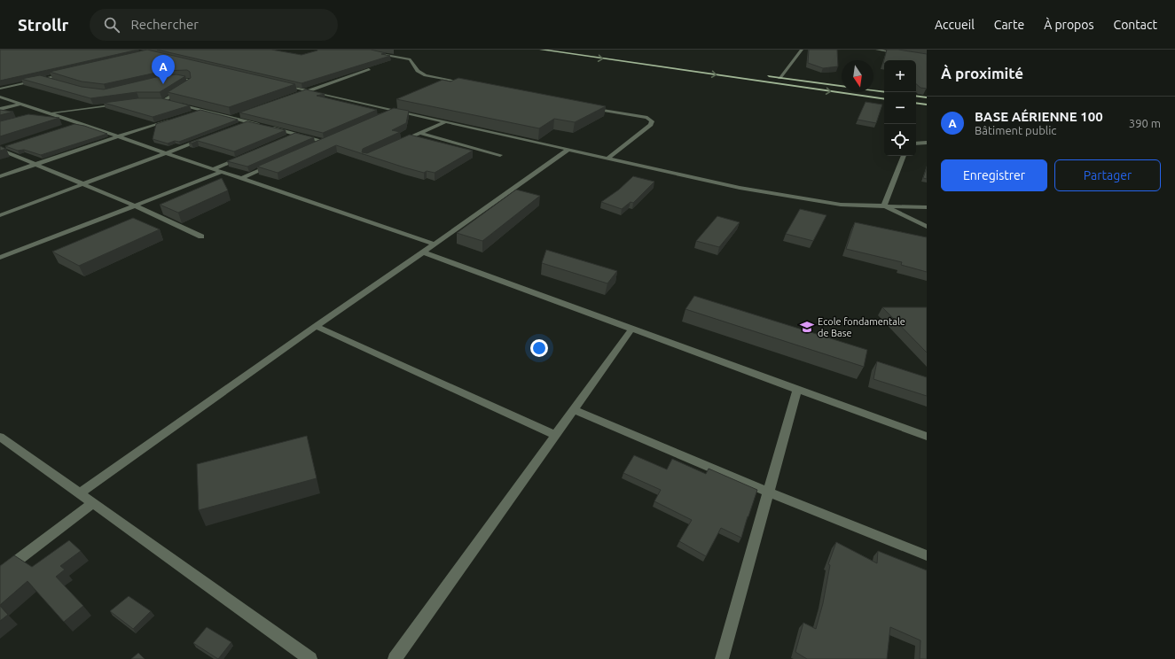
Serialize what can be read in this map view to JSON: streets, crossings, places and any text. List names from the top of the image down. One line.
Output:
{"places":{"school or university":["Ecole fondamentale de Base"]},"north":"bottom","page":{"header":"Strollr","search":"Rechercher","nav":["Accueil","Carte","À propos","Contact"],"heading":"À proximité","pins":"A","map_buttons":["+","−"],"list":[{"mark":"A","name":"BASE AÉRIENNE 100","note":"Bâtiment public","value":"390 m"}],"buttons":["Enregistrer","Partager"]}}
